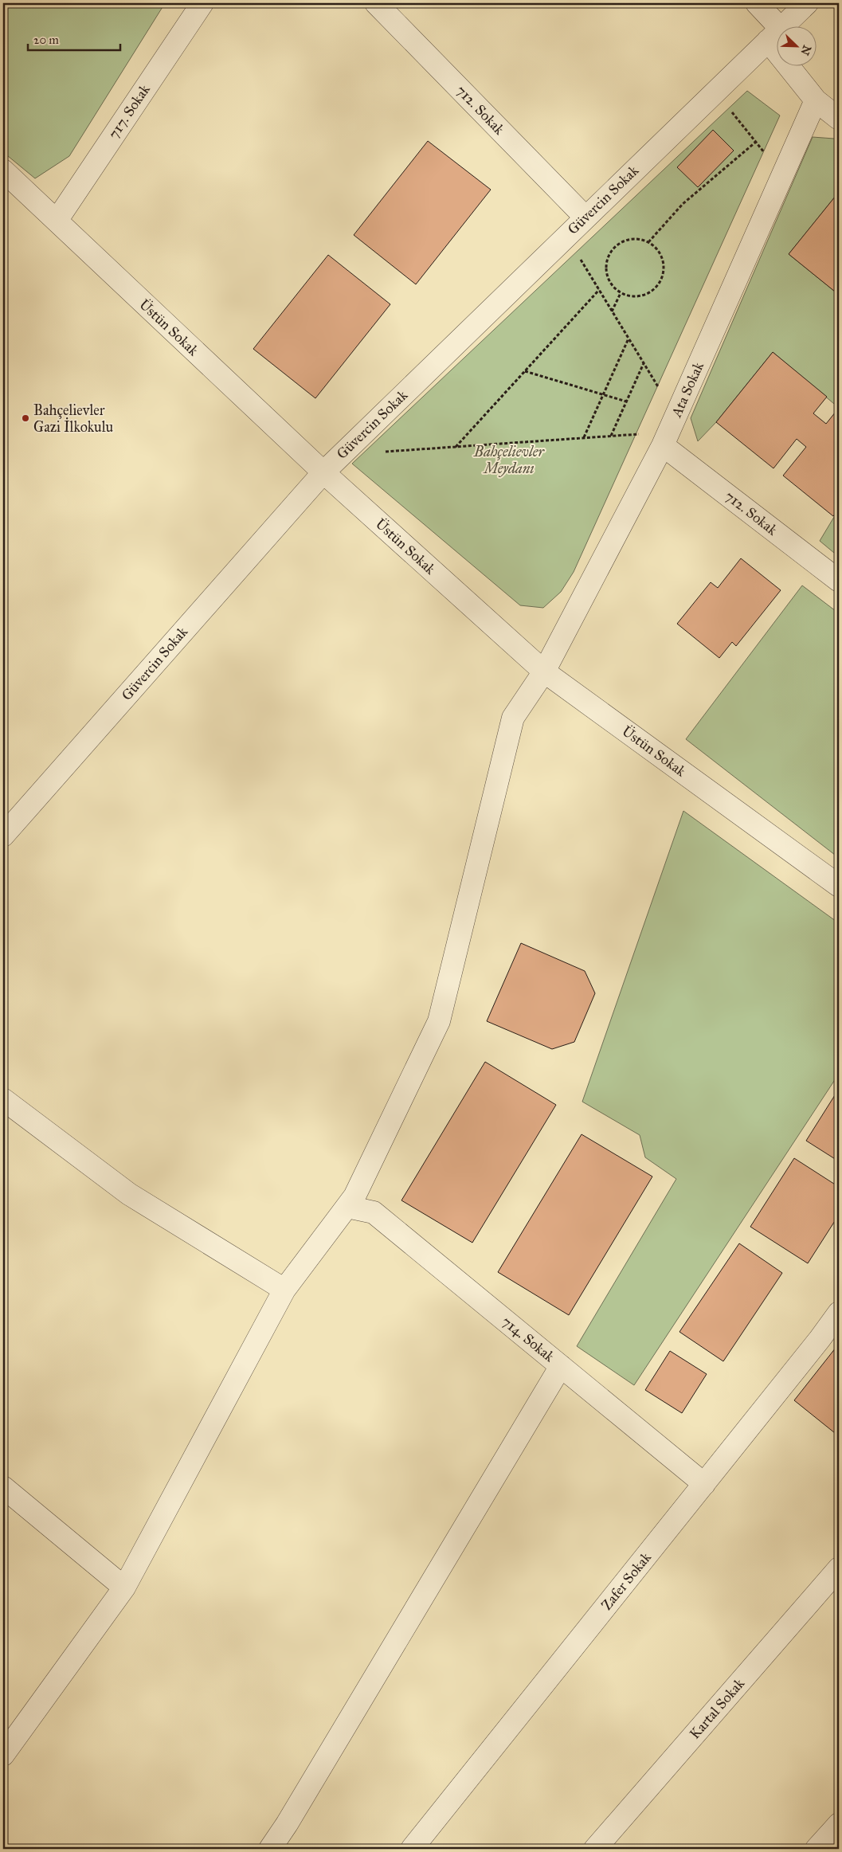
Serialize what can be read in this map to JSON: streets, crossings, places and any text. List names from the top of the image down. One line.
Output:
{"streets":{"street":["712. Sokak","717. Sokak","Güvercin Sokak","Üstün Sokak","Ata Sokak","714. Sokak","Zafer Sokak","Kartal Sokak"]},"crossings":[["712. Sokak","Güvercin Sokak"],["712. Sokak","Ata Sokak"],["717. Sokak","Üstün Sokak"],["Güvercin Sokak","Üstün Sokak"],["Üstün Sokak","Ata Sokak"],["Ata Sokak","714. Sokak"],["714. Sokak","Zafer Sokak"]],"parks":["Bahçelievler Meydanı"],"places":["Bahçelievler Gazi İlkokulu"],"scale_bar":"20 m","north":"bottom right"}
